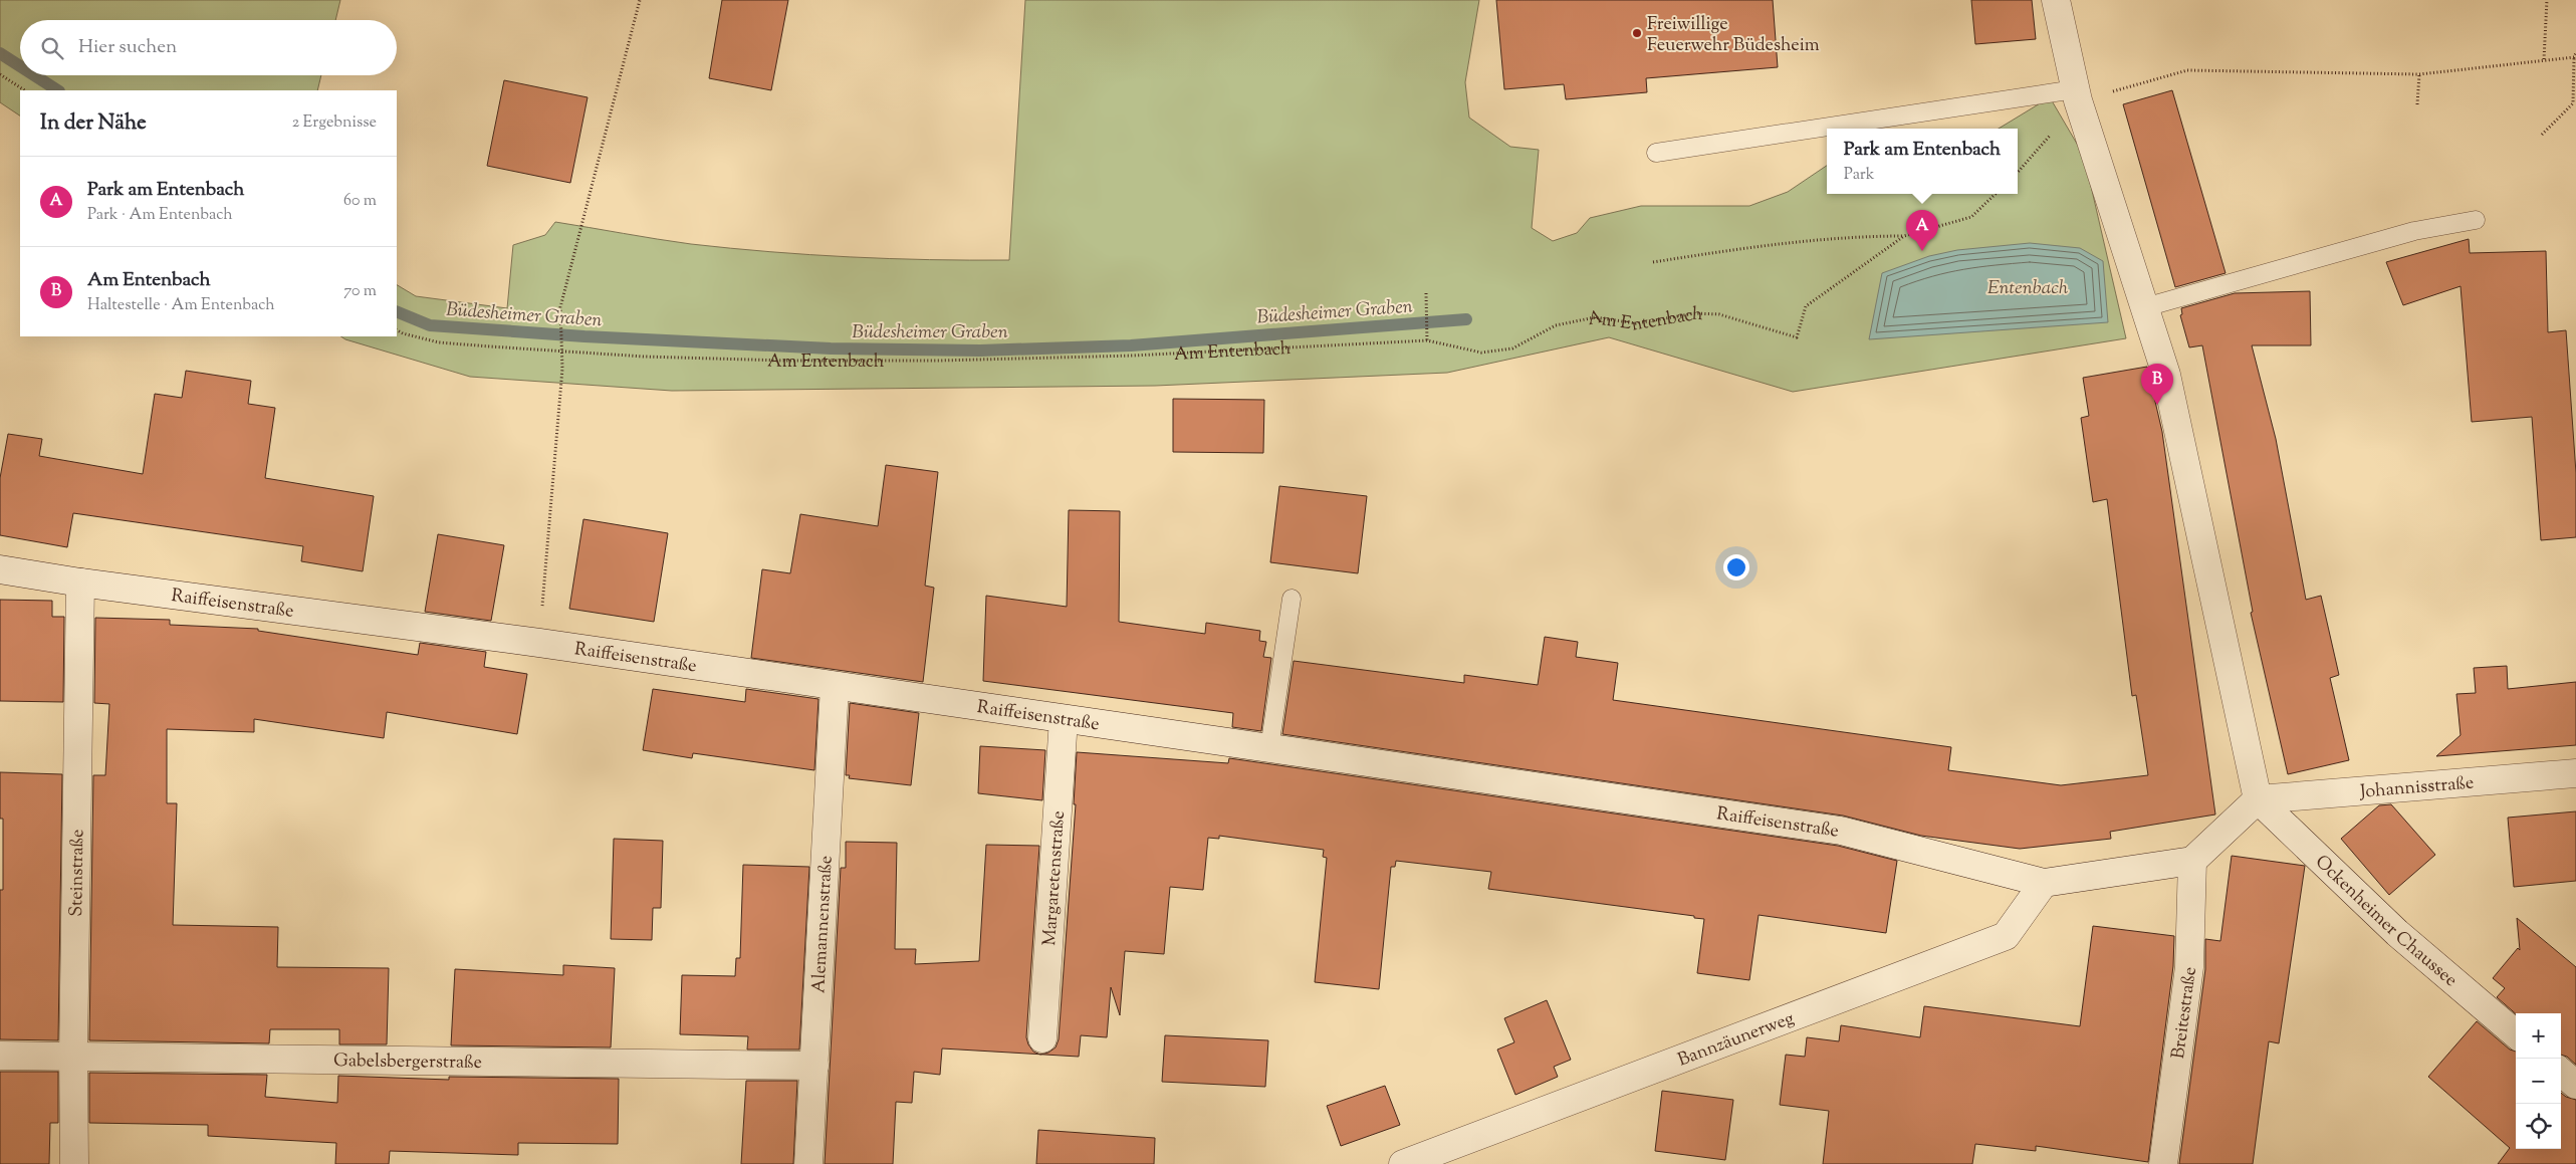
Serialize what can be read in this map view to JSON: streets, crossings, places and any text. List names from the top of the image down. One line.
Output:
{"streets":{"street":["Raiffeisenstraße","Johannisstraße","Steinstraße","Margaretenstraße","Ockenheimer Chaussee","Alemannenstraße","Breitestraße","Bannzäunerweg","Gabelsbergerstraße"],"path":["Am Entenbach"]},"crossings":[["Raiffeisenstraße","Steinstraße"],["Raiffeisenstraße","Margaretenstraße"],["Raiffeisenstraße","Alemannenstraße"],["Raiffeisenstraße","Breitestraße"],["Raiffeisenstraße","Bannzäunerweg"],["Johannisstraße","Ockenheimer Chaussee"],["Steinstraße","Gabelsbergerstraße"],["Alemannenstraße","Gabelsbergerstraße"]],"water":["Entenbach","Büdesheimer Graben"],"places":["Freiwillige Feuerwehr Büdesheim"],"page":{"search":"Hier suchen","heading":["In der Nähe","2 Ergebnisse"],"popup":["Park am Entenbach","Park"],"list":[{"mark":"A","name":"Park am Entenbach","note":"Park · Am Entenbach","value":"60 m"},{"mark":"B","name":"Am Entenbach","note":"Haltestelle · Am Entenbach","value":"70 m"}],"pins":["A","B"],"map_buttons":["+","−"]}}
